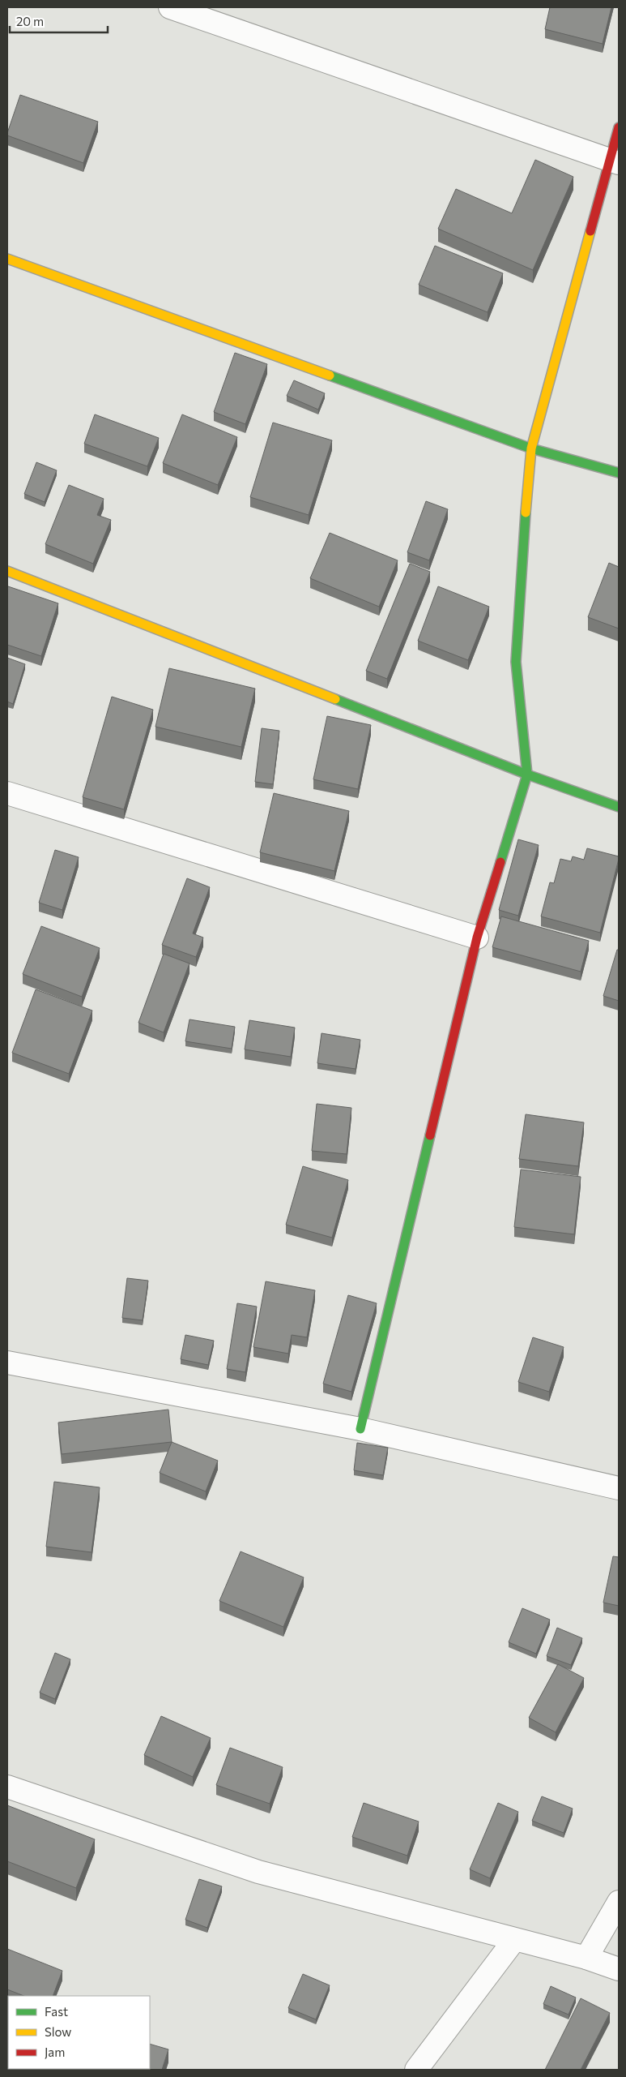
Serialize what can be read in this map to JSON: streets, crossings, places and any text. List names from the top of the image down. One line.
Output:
{"legend":["Fast","Slow","Jam"],"scale_bar":"20 m"}
